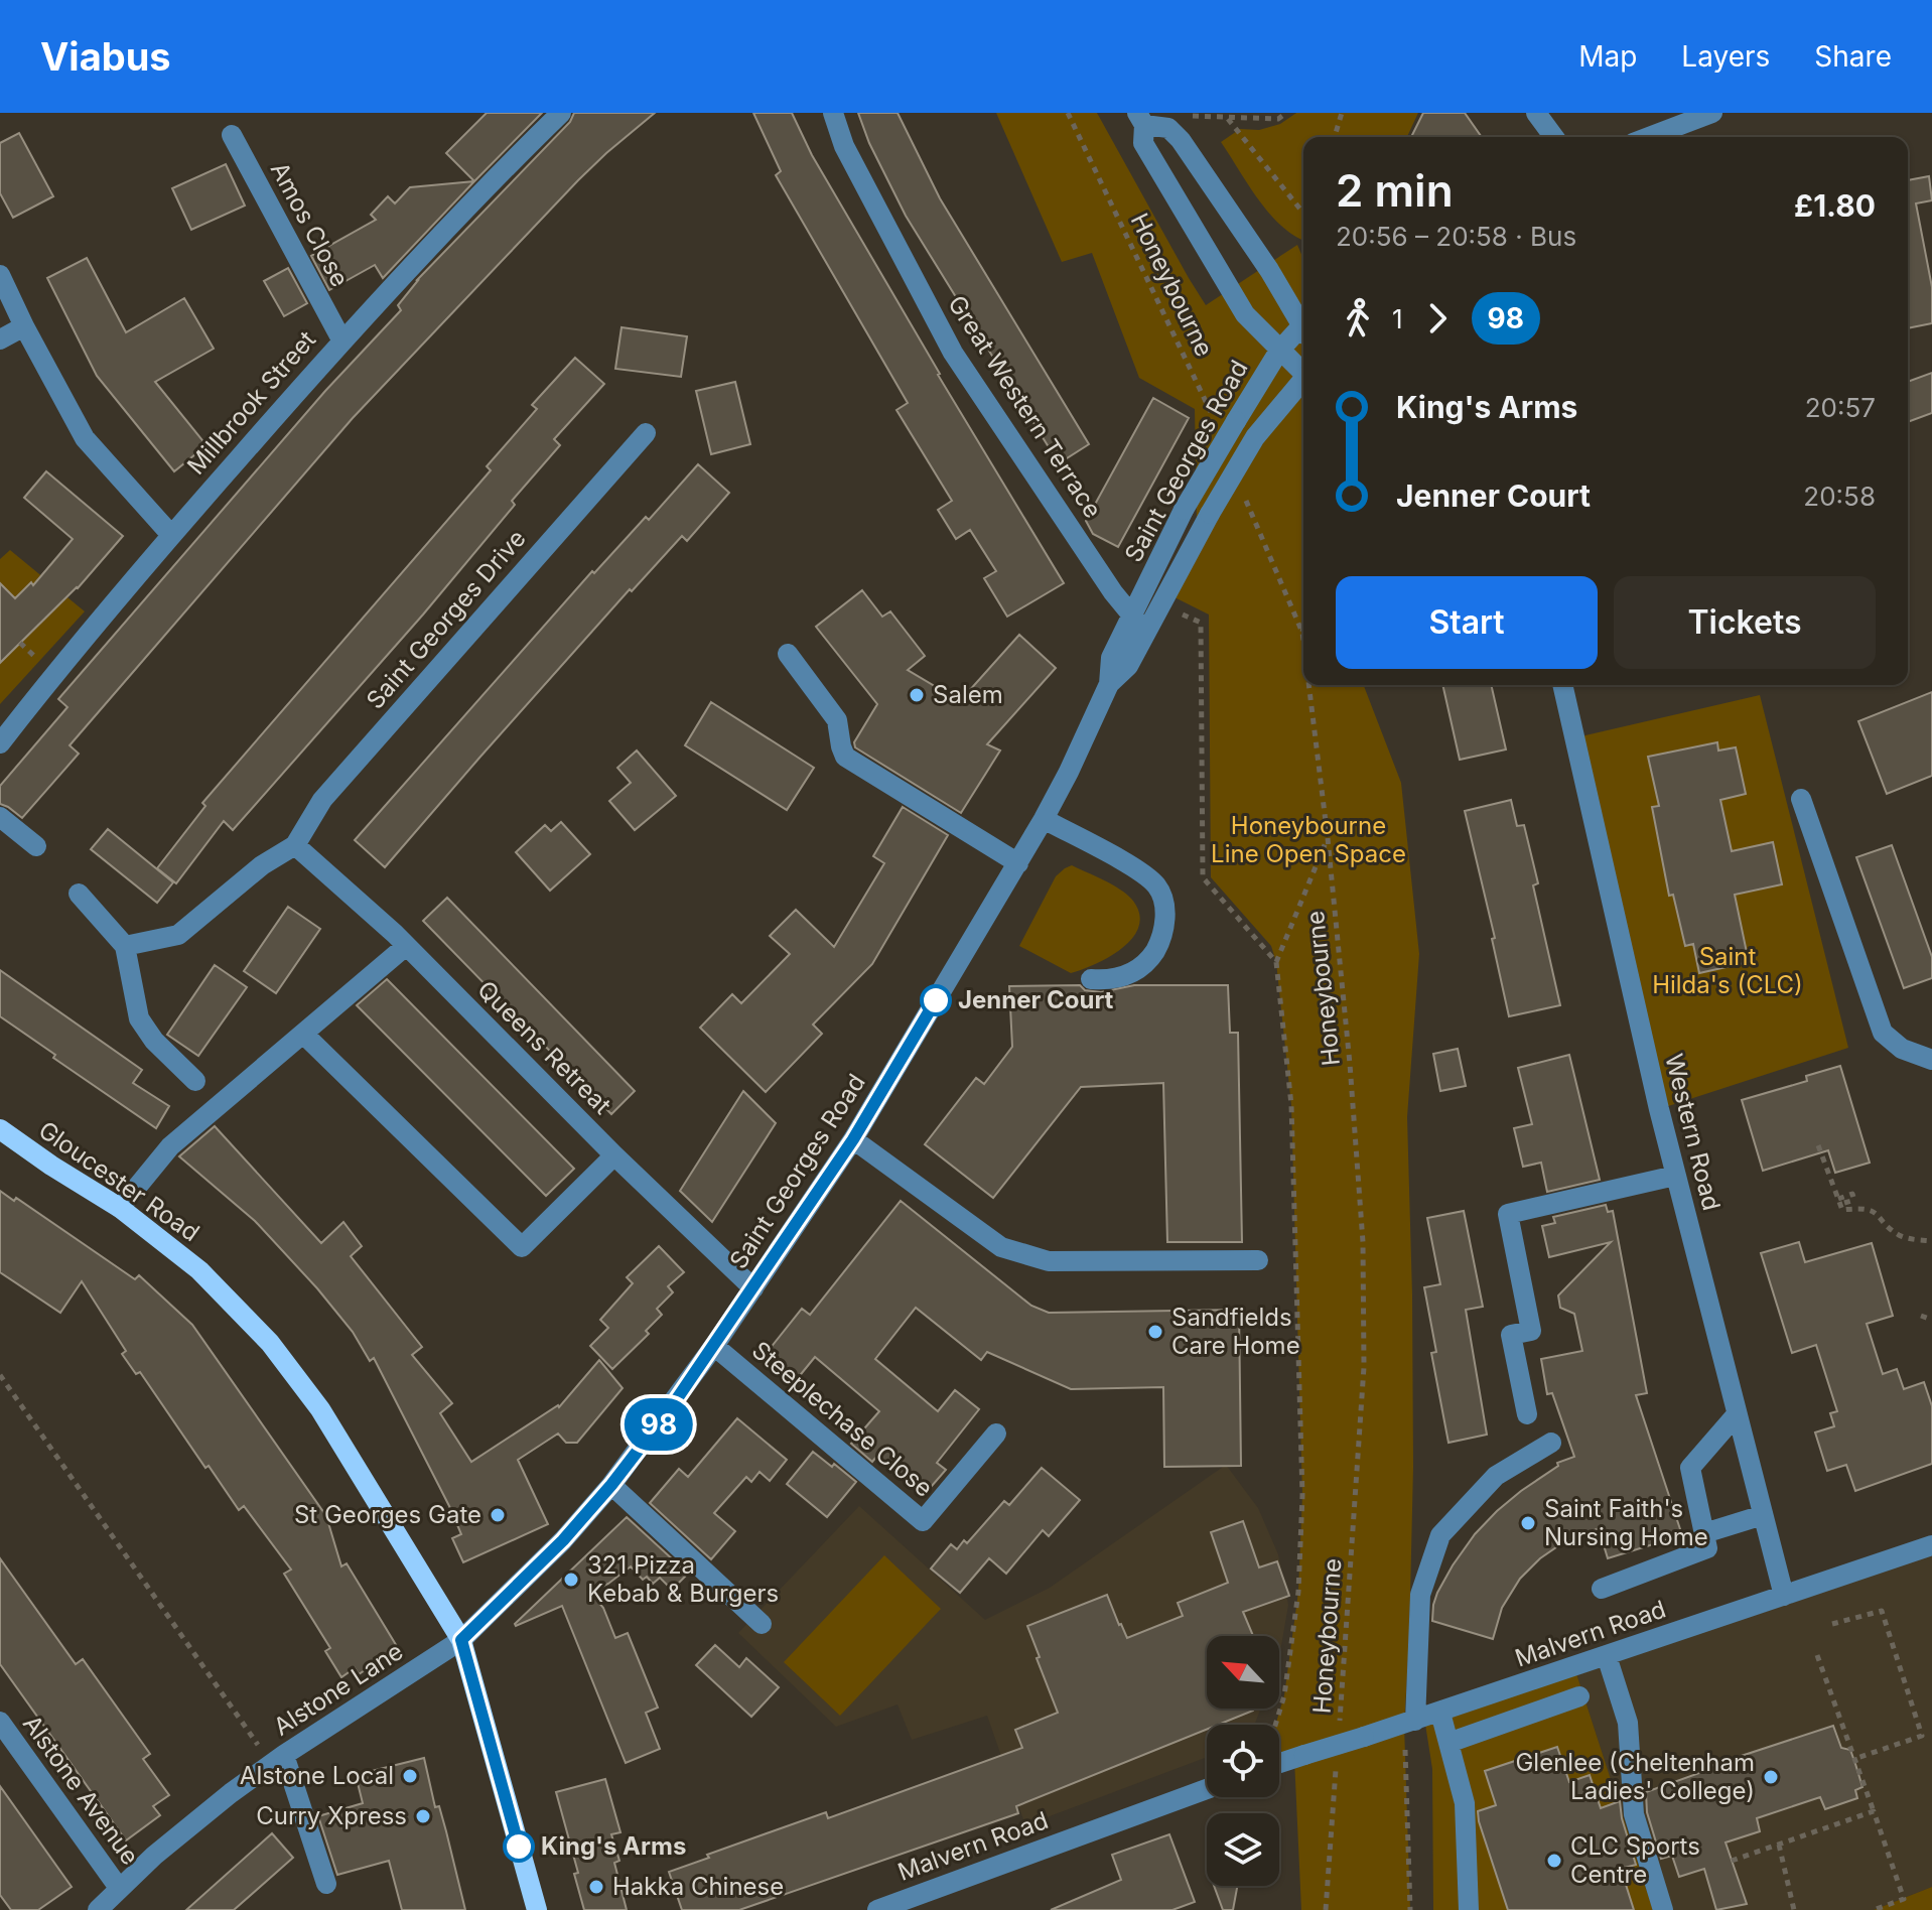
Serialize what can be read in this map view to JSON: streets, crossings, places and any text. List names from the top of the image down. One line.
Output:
{"streets":{"main road":["Gloucester Road"],"street":["Amos Close","Millbrook Street","Great Western Terrace","Saint Georges Road","Saint Georges Drive","Queens Retreat","Western Road","Steeplechase Close","Malvern Road","Alstone Lane","Alstone Avenue"],"path":["Honeybourne"]},"crossings":[["Amos Close","Millbrook Street"],["Great Western Terrace","Saint Georges Road"],["Saint Georges Road","Queens Retreat"],["Saint Georges Road","Gloucester Road"],["Saint Georges Road","Steeplechase Close"],["Saint Georges Road","Alstone Lane"],["Saint Georges Drive","Queens Retreat"],["Western Road","Malvern Road"],["Gloucester Road","Alstone Lane"],["Alstone Lane","Alstone Avenue"]],"parks":["Honeybourne Line Open Space","Saint Hilda's (CLC)"],"places":["Salem","Jenner Court","Sandfields Care Home","St Georges Gate","Saint Faith's Nursing Home","321 Pizza Kebab & Burgers","Alstone Local","Glenlee (Cheltenham Ladies' College)","Curry Xpress","King's Arms","CLC Sports Centre","Hakka Chinese"],"lines":["bus line 98"],"north":"top left","page":{"header":"Viabus","nav":["Map","Layers","Share"],"on_map":"98","heading":["2 min","20:56 – 20:58 · Bus","£1.80"],"legs":["1","98"],"list":[{"name":"King's Arms","value":"20:57"},{"name":"Jenner Court","value":"20:58"}],"buttons":["Start","Tickets"]}}
